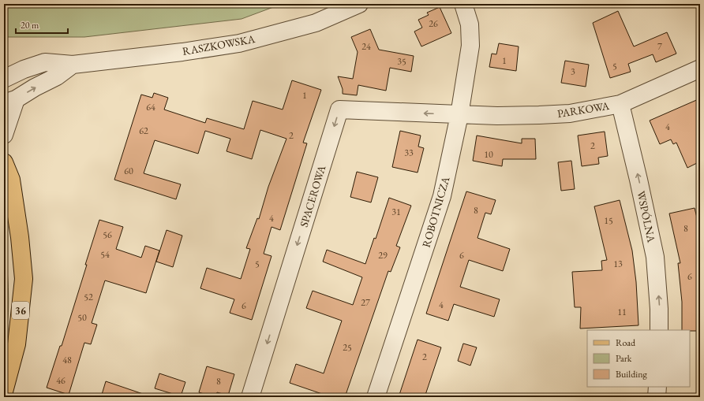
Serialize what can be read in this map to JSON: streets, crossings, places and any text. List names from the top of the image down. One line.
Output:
{"streets":{"main road":["36"],"street":["RASZKOWSKA","PARKOWA","SPACEROWA","ROBOTNICZA","WSPÓLNA"]},"crossings":[["PARKOWA","SPACEROWA"],["PARKOWA","ROBOTNICZA"],["PARKOWA","WSPÓLNA"],["SPACEROWA","ROBOTNICZA"]],"one_way":["SPACEROWA","WSPÓLNA"],"house_numbers":["26","24","7","1","35","5","3","1","64","4","62","2","2","33","10","60","8","31","4","15","8","56","54","29","6","5","13","6","52","27","4","6","11","50","25","2","48","46","8"],"legend":["Road","Park","Building"],"scale_bar":"20 m"}
